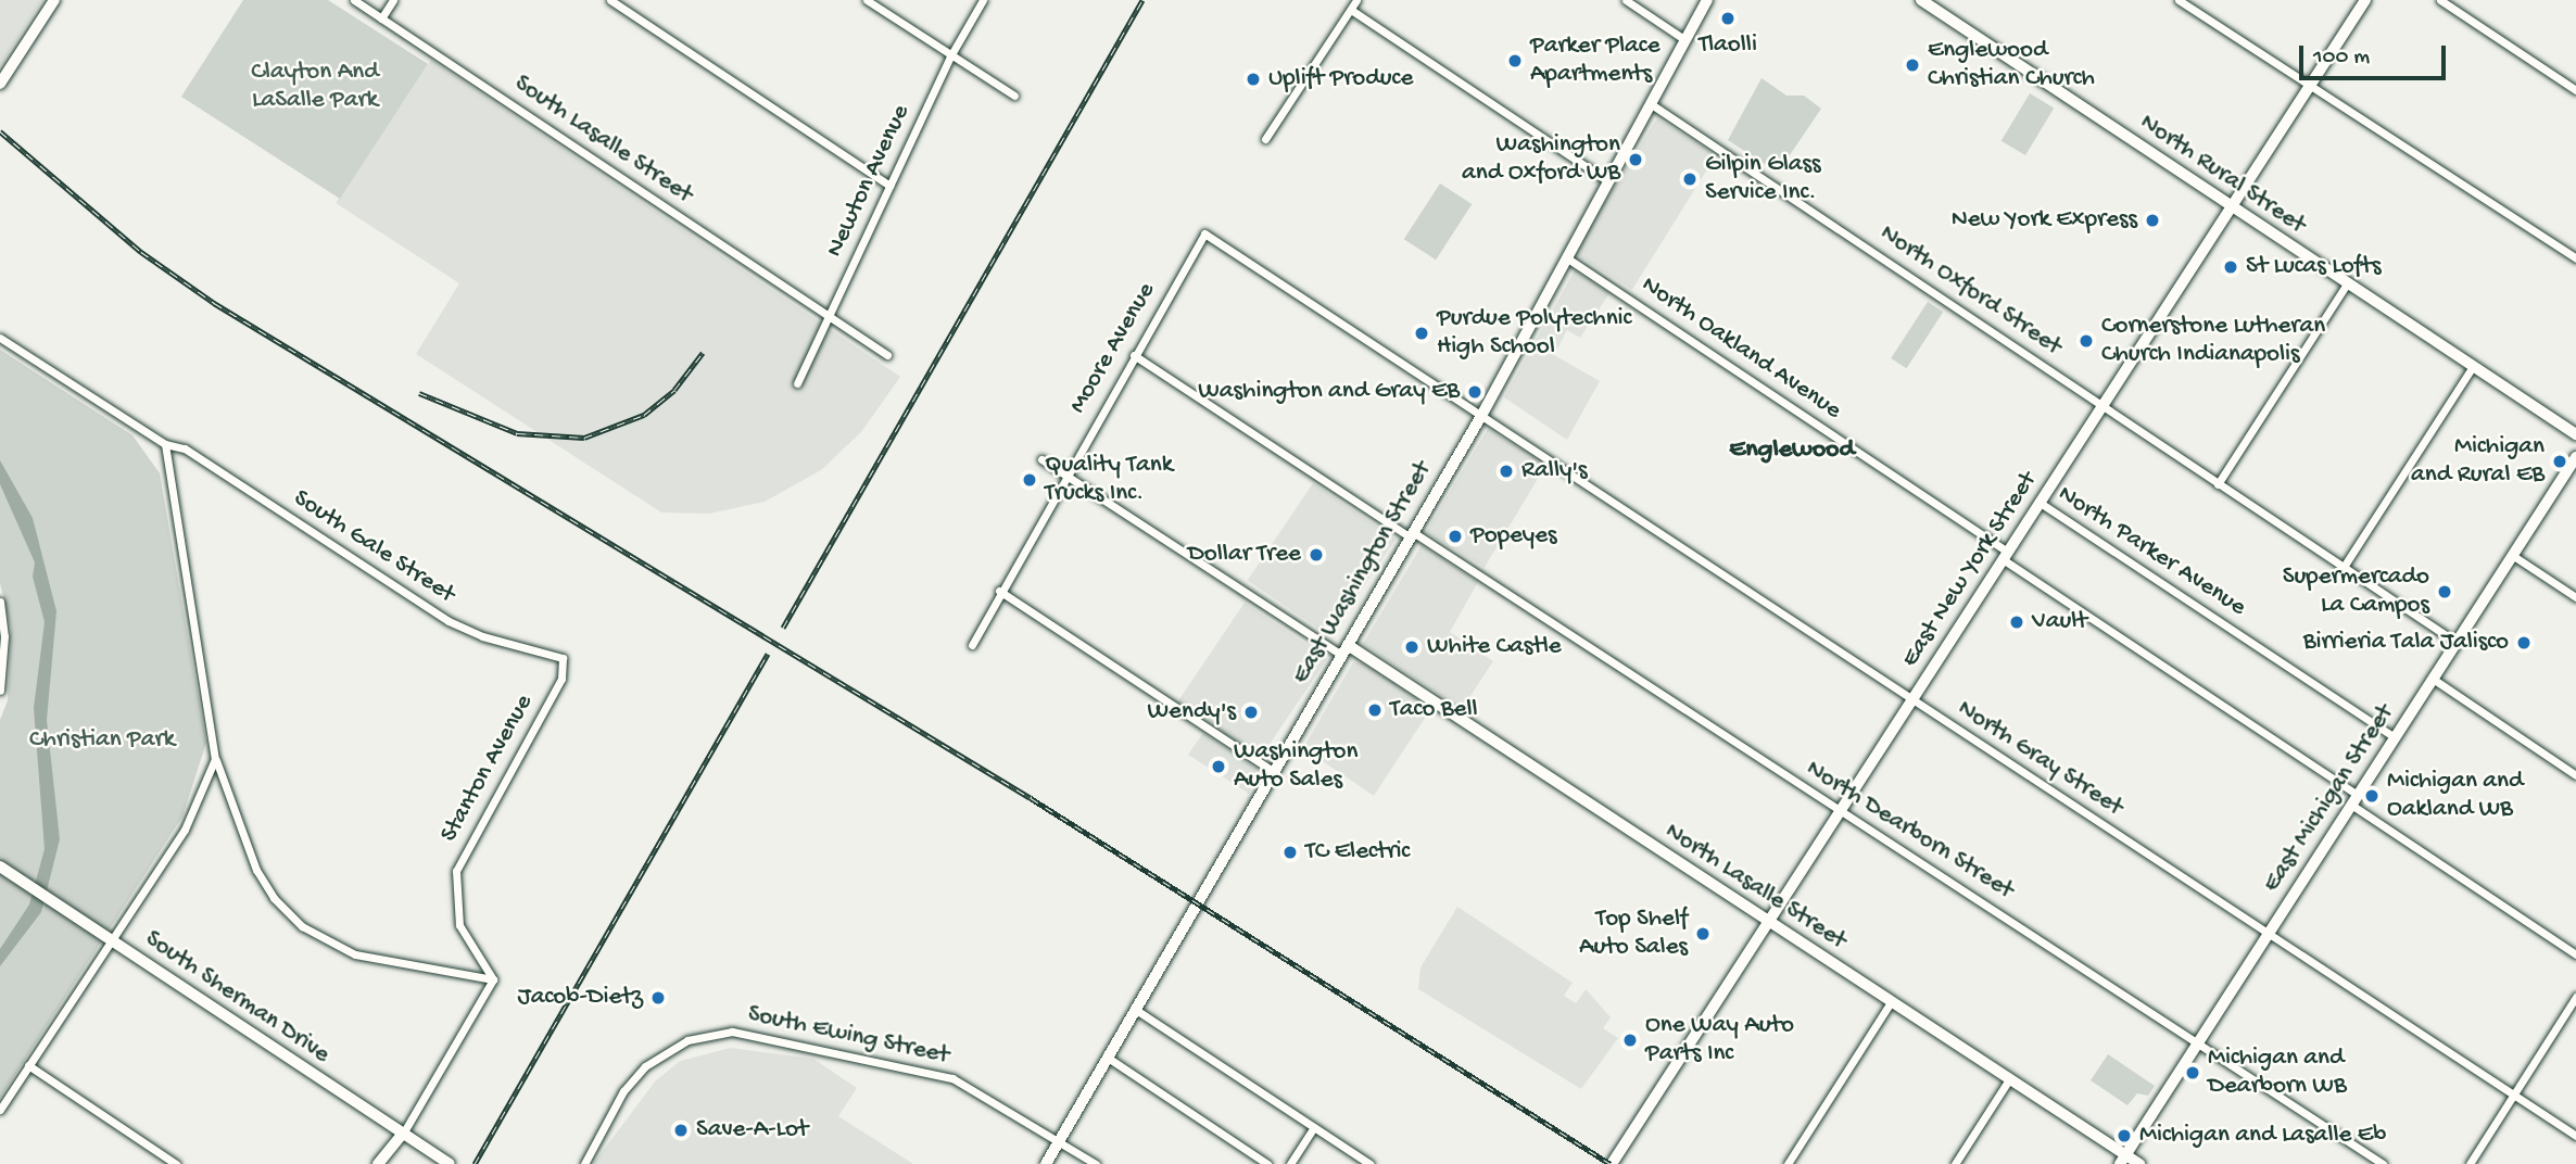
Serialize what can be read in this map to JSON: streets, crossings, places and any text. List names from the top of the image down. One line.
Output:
{"streets":{"main road":["North Rural Street","East New York Street","East Washington Street","East Michigan Street","North Lasalle Street","South Sherman Drive"],"street":["South Lasalle Street","Newton Avenue","North Oxford Street","Moore Avenue","North Oakland Avenue","South Gale Street","North Parker Avenue","North Gray Street","Stanton Avenue","North Dearborn Street","South Ewing Street"]},"crossings":[["South Lasalle Street","Newton Avenue"],["North Rural Street","East New York Street"],["North Oxford Street","East New York Street"],["North Oxford Street","East Washington Street"],["North Oxford Street","East Michigan Street"],["Moore Avenue","North Gray Street"],["Moore Avenue","North Dearborn Street"],["North Oakland Avenue","East New York Street"],["North Oakland Avenue","East Washington Street"],["North Oakland Avenue","East Michigan Street"],["South Gale Street","Stanton Avenue"],["North Parker Avenue","East New York Street"],["North Parker Avenue","East Michigan Street"],["East New York Street","North Gray Street"],["East New York Street","North Dearborn Street"],["East New York Street","North Lasalle Street"],["East Washington Street","North Gray Street"],["East Washington Street","North Dearborn Street"],["East Washington Street","North Lasalle Street"],["East Washington Street","South Ewing Street"],["North Gray Street","East Michigan Street"],["East Michigan Street","North Dearborn Street"],["East Michigan Street","North Lasalle Street"]],"districts":["Englewood"],"parks":["Clayton And LaSalle Park","Christian Park"],"places":["Tlaolli","Parker Place Apartments","Englewood Christian Church","Uplift Produce","Washington and Oxford WB","Gilpin Glass Service Inc.","New York Express","St Lucas Lofts","Purdue Polytechnic High School","Cornerstone Lutheran Church Indianapolis","Washington and Gray EB","Michigan and Rural EB","Rally's","Quality Tank Trucks Inc.","Popeyes","Dollar Tree","Supermercado La Campos","Vault","Birrieria Tala Jalisco","White Castle","Taco Bell","Wendy's","Washington Auto Sales","Michigan and Oakland WB","TC Electric","Top Shelf Auto Sales","Jacob-Dietz","One Way Auto Parts Inc","Michigan and Dearborn WB","Save-A-Lot","Michigan and Lasalle Eb"],"scale_bar":"100 m"}
